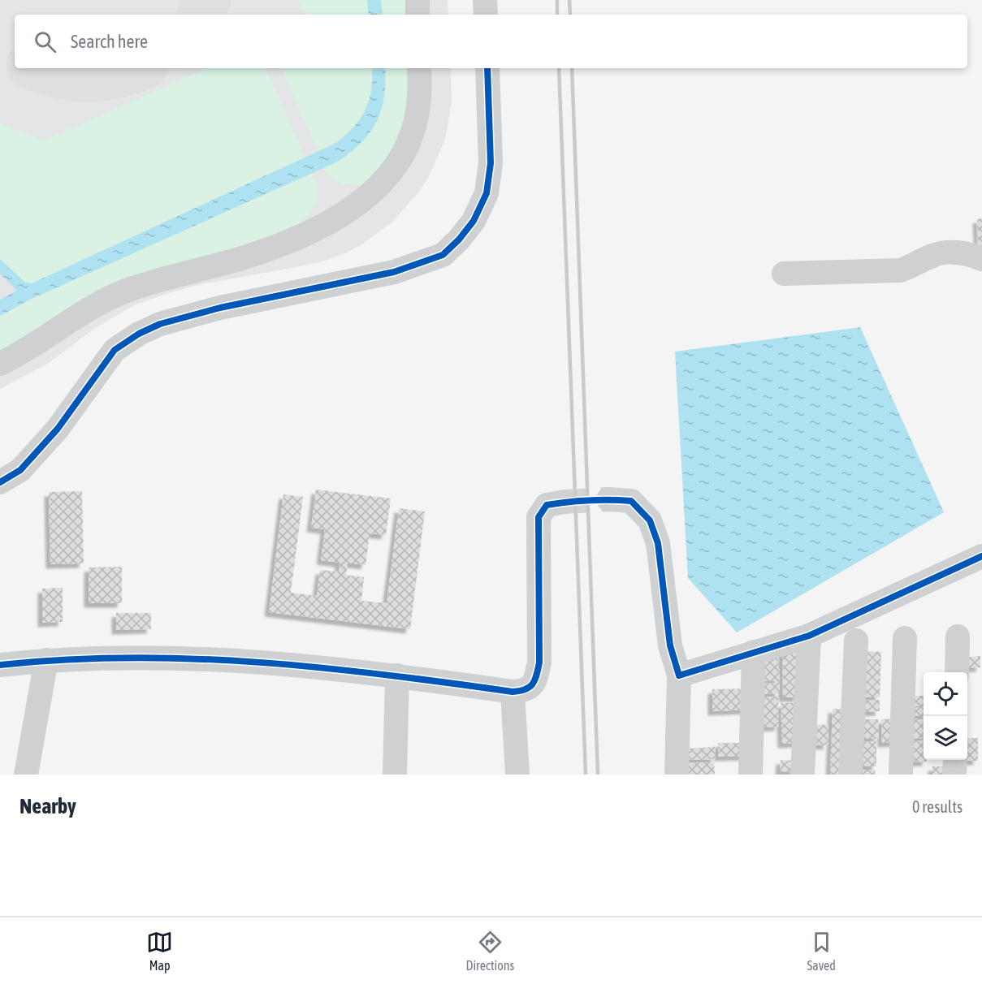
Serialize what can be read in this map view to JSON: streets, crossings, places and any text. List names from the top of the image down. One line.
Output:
{"page":{"search":"Search here","heading":["Nearby","0 results"],"nav":["Map","Directions","Saved"]}}
